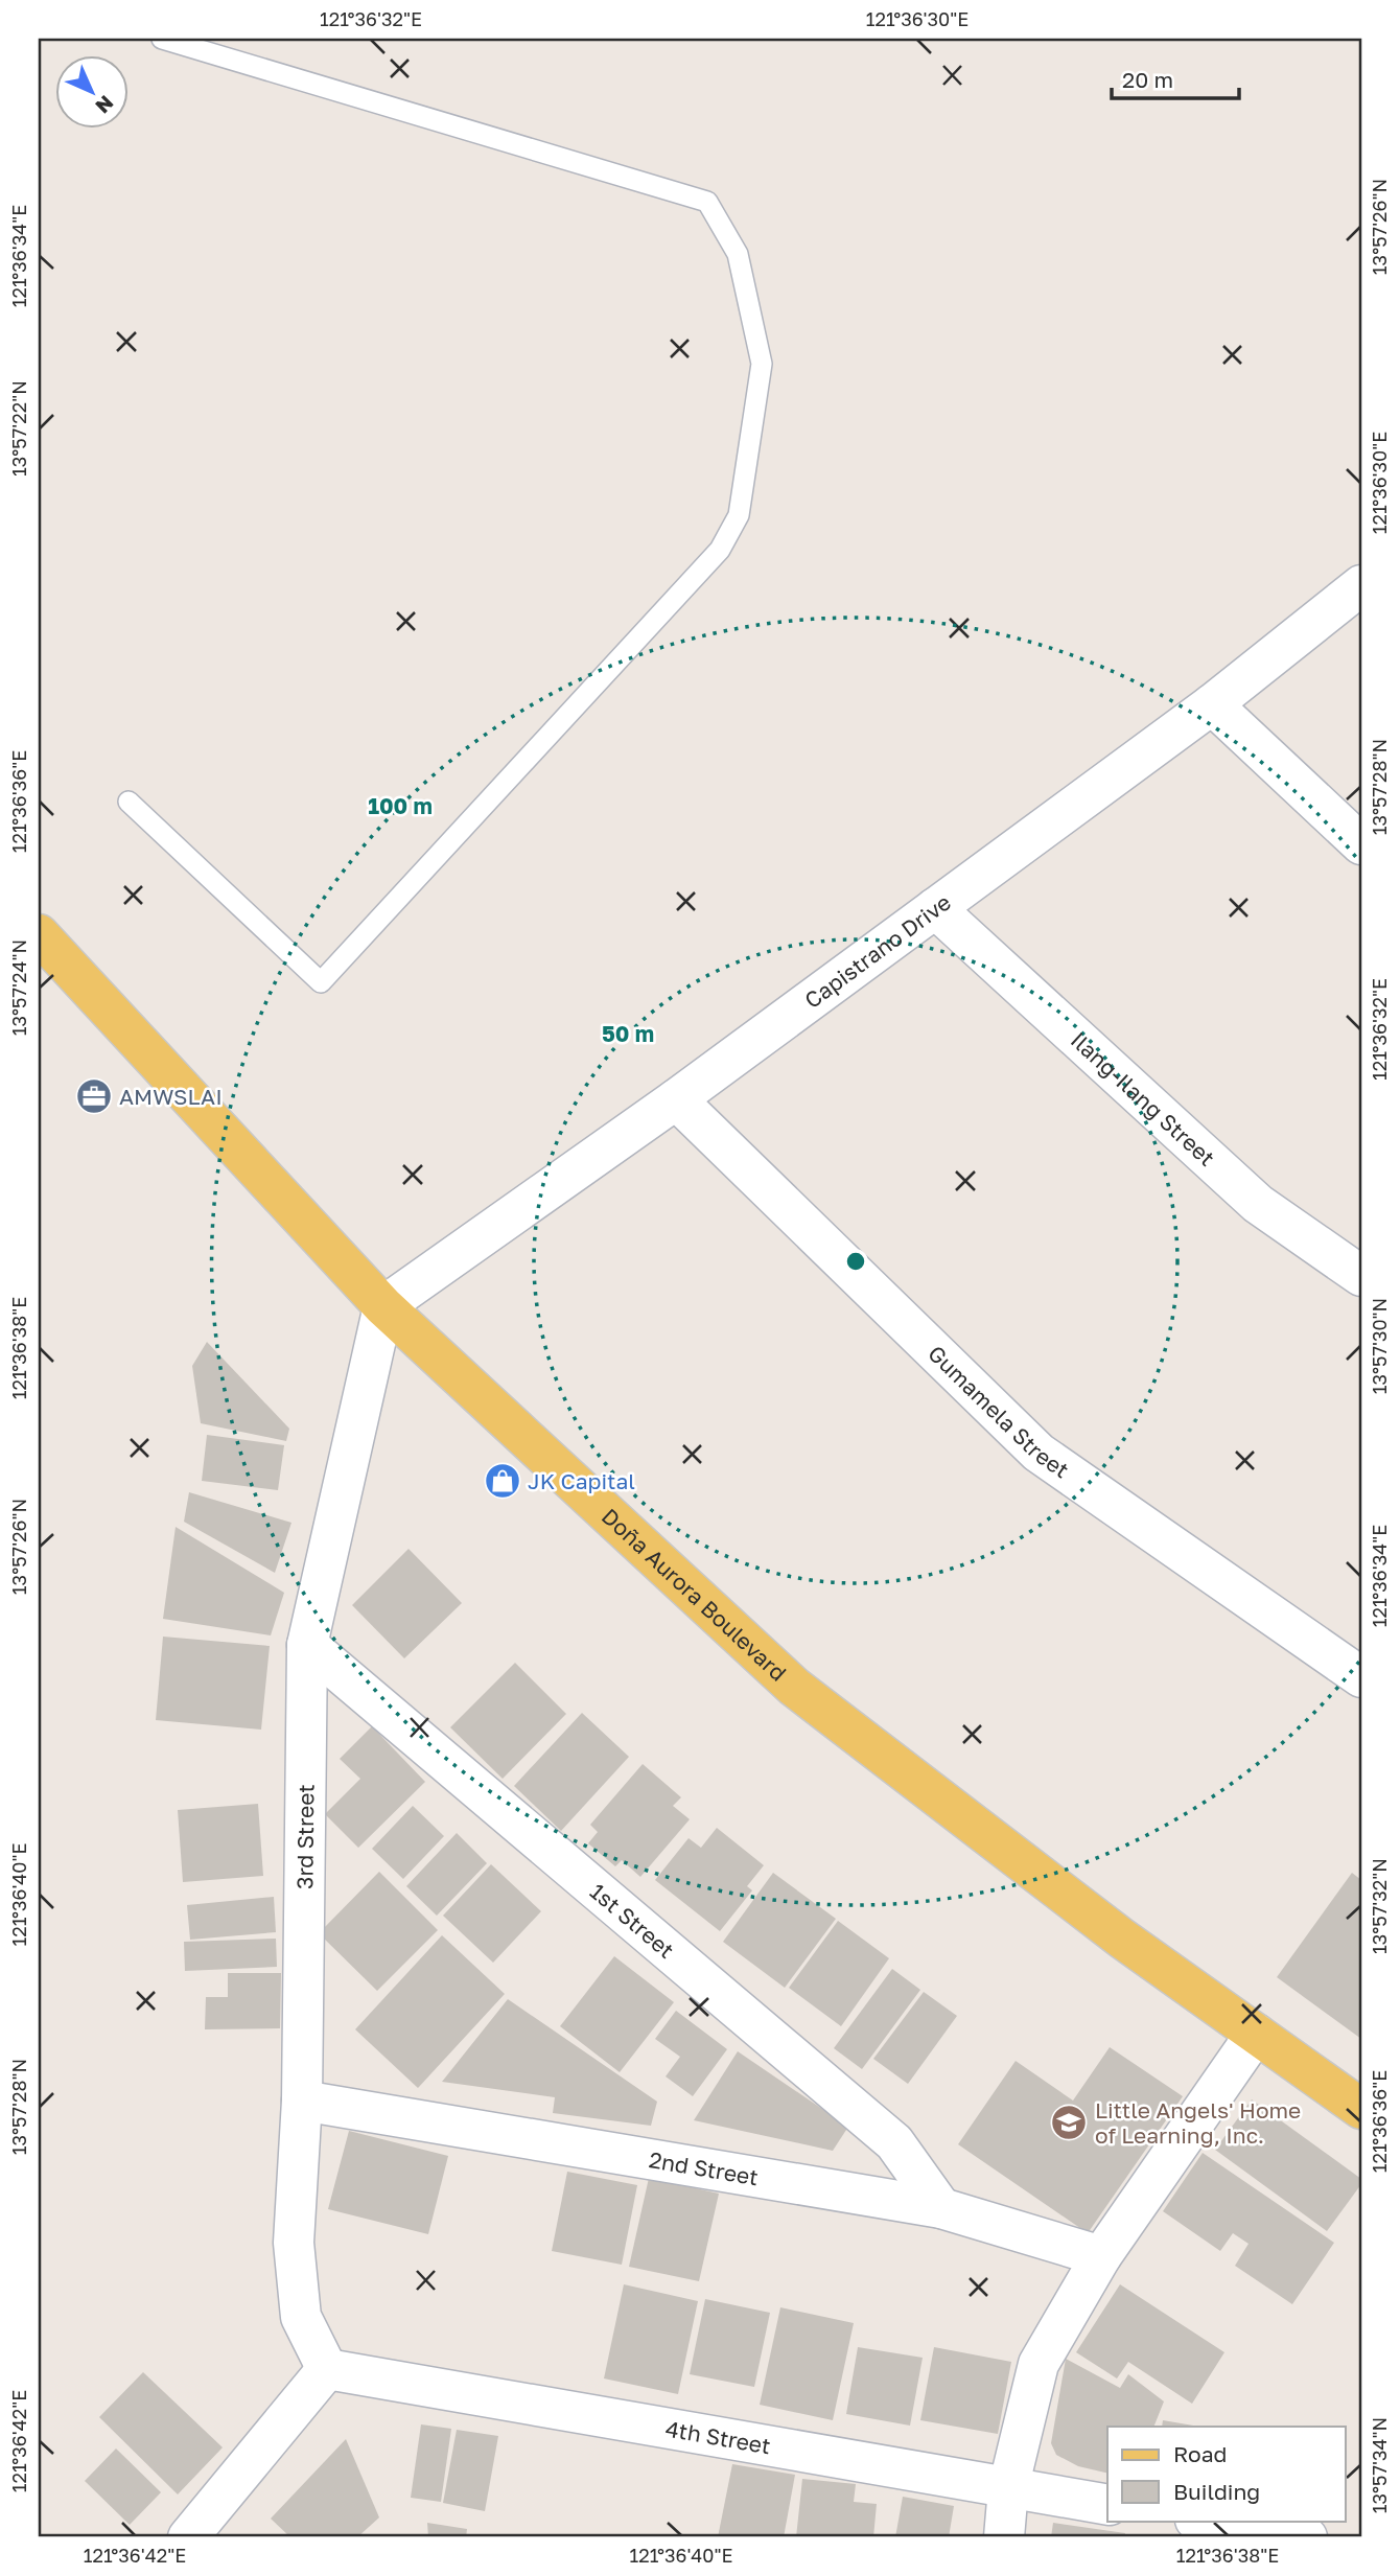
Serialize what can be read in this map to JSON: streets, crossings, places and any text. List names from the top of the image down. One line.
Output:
{"streets":{"main road":["Doña Aurora Boulevard"],"street":["Capistrano Drive","Ilang-Ilang Street","Gumamela Street","3rd Street","1st Street","2nd Street","4th Street"]},"crossings":[["Capistrano Drive","Ilang-Ilang Street"],["Capistrano Drive","Gumamela Street"],["Capistrano Drive","Doña Aurora Boulevard"],["Capistrano Drive","3rd Street"],["Doña Aurora Boulevard","3rd Street"],["3rd Street","1st Street"],["3rd Street","2nd Street"],["3rd Street","4th Street"],["1st Street","2nd Street"]],"places":{"office":["AMWSLAI"],"shop":["JK Capital"],"school or university":["Little Angels' Home of Learning, Inc."]},"legend":["Road","Building"],"scale_bar":"20 m","north":"bottom right","coordinates":["121°36'32\"E","121°36'30\"E","13°57'26\"N","121°36'34\"E","13°57'22\"N","13°57'28\"N","121°36'36\"E","13°57'24\"N","13°57'30\"N","121°36'38\"E","121°36'40\"E","13°57'32\"N","121°36'42\"E","13°57'34\"N"],"rings":["100 m","50 m"]}
